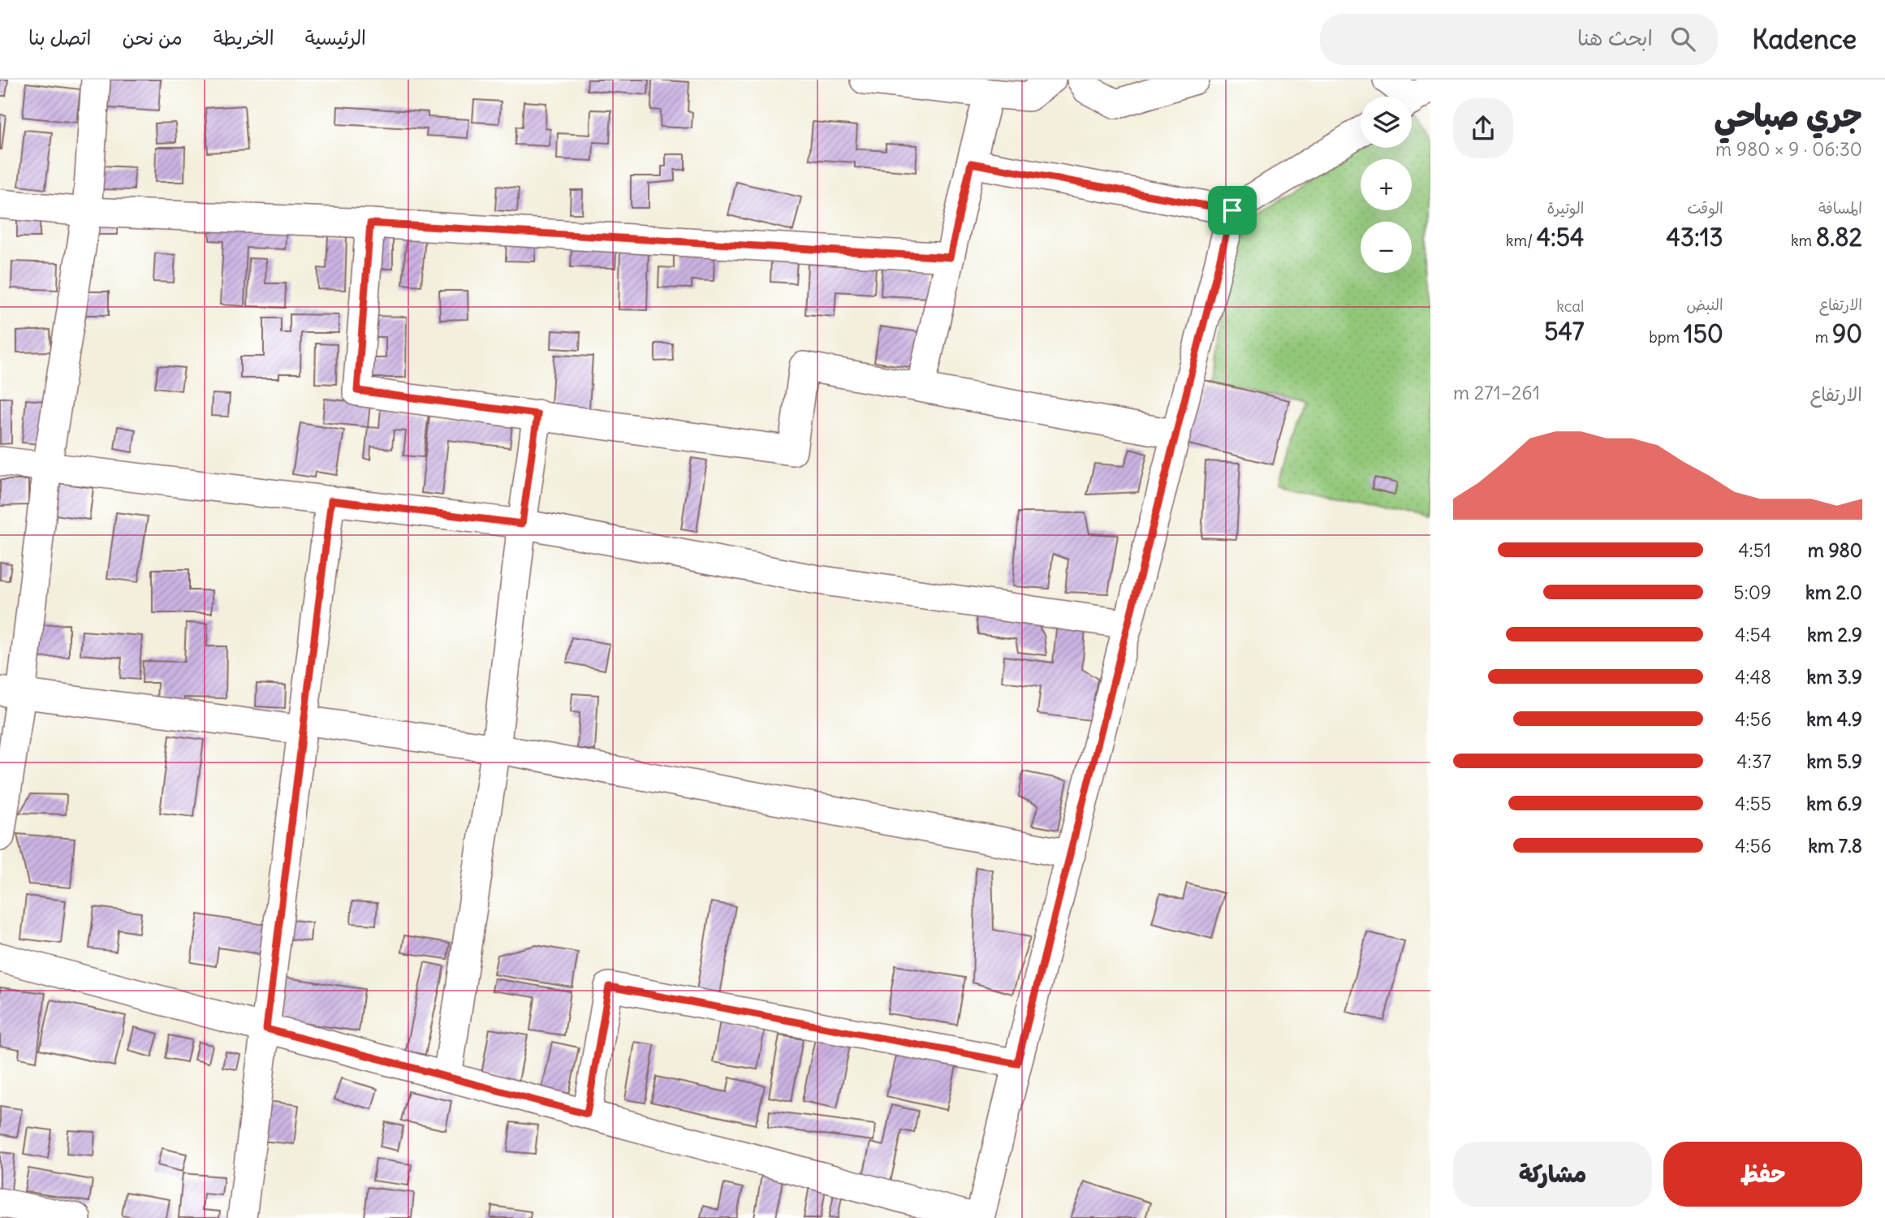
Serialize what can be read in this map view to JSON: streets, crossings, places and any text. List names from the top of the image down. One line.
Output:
{"page":{"header":"Kadence","search":"ابحث هنا","nav":["الرئيسية","الخريطة","من نحن","اتصل بنا"],"heading":["جري صباحي","06:30 · 9 × 980 m"],"map_buttons":["+","−"],"stats":[["المسافة","8.82 km"],["الوقت","43:13"],["الوتيرة","4:54 /km"],["الارتفاع","90 m"],["النبض","150 bpm"],["kcal","547"]],"chart":["الارتفاع","261–271 m"],"list":[{"name":"980 m","note":"4:51"},{"name":"2.0 km","note":"5:09"},{"name":"2.9 km","note":"4:54"},{"name":"3.9 km","note":"4:48"},{"name":"4.9 km","note":"4:56"},{"name":"5.9 km","note":"4:37"},{"name":"6.9 km","note":"4:55"},{"name":"7.8 km","note":"4:56"}],"buttons":["حفظ","مشاركة"]}}
